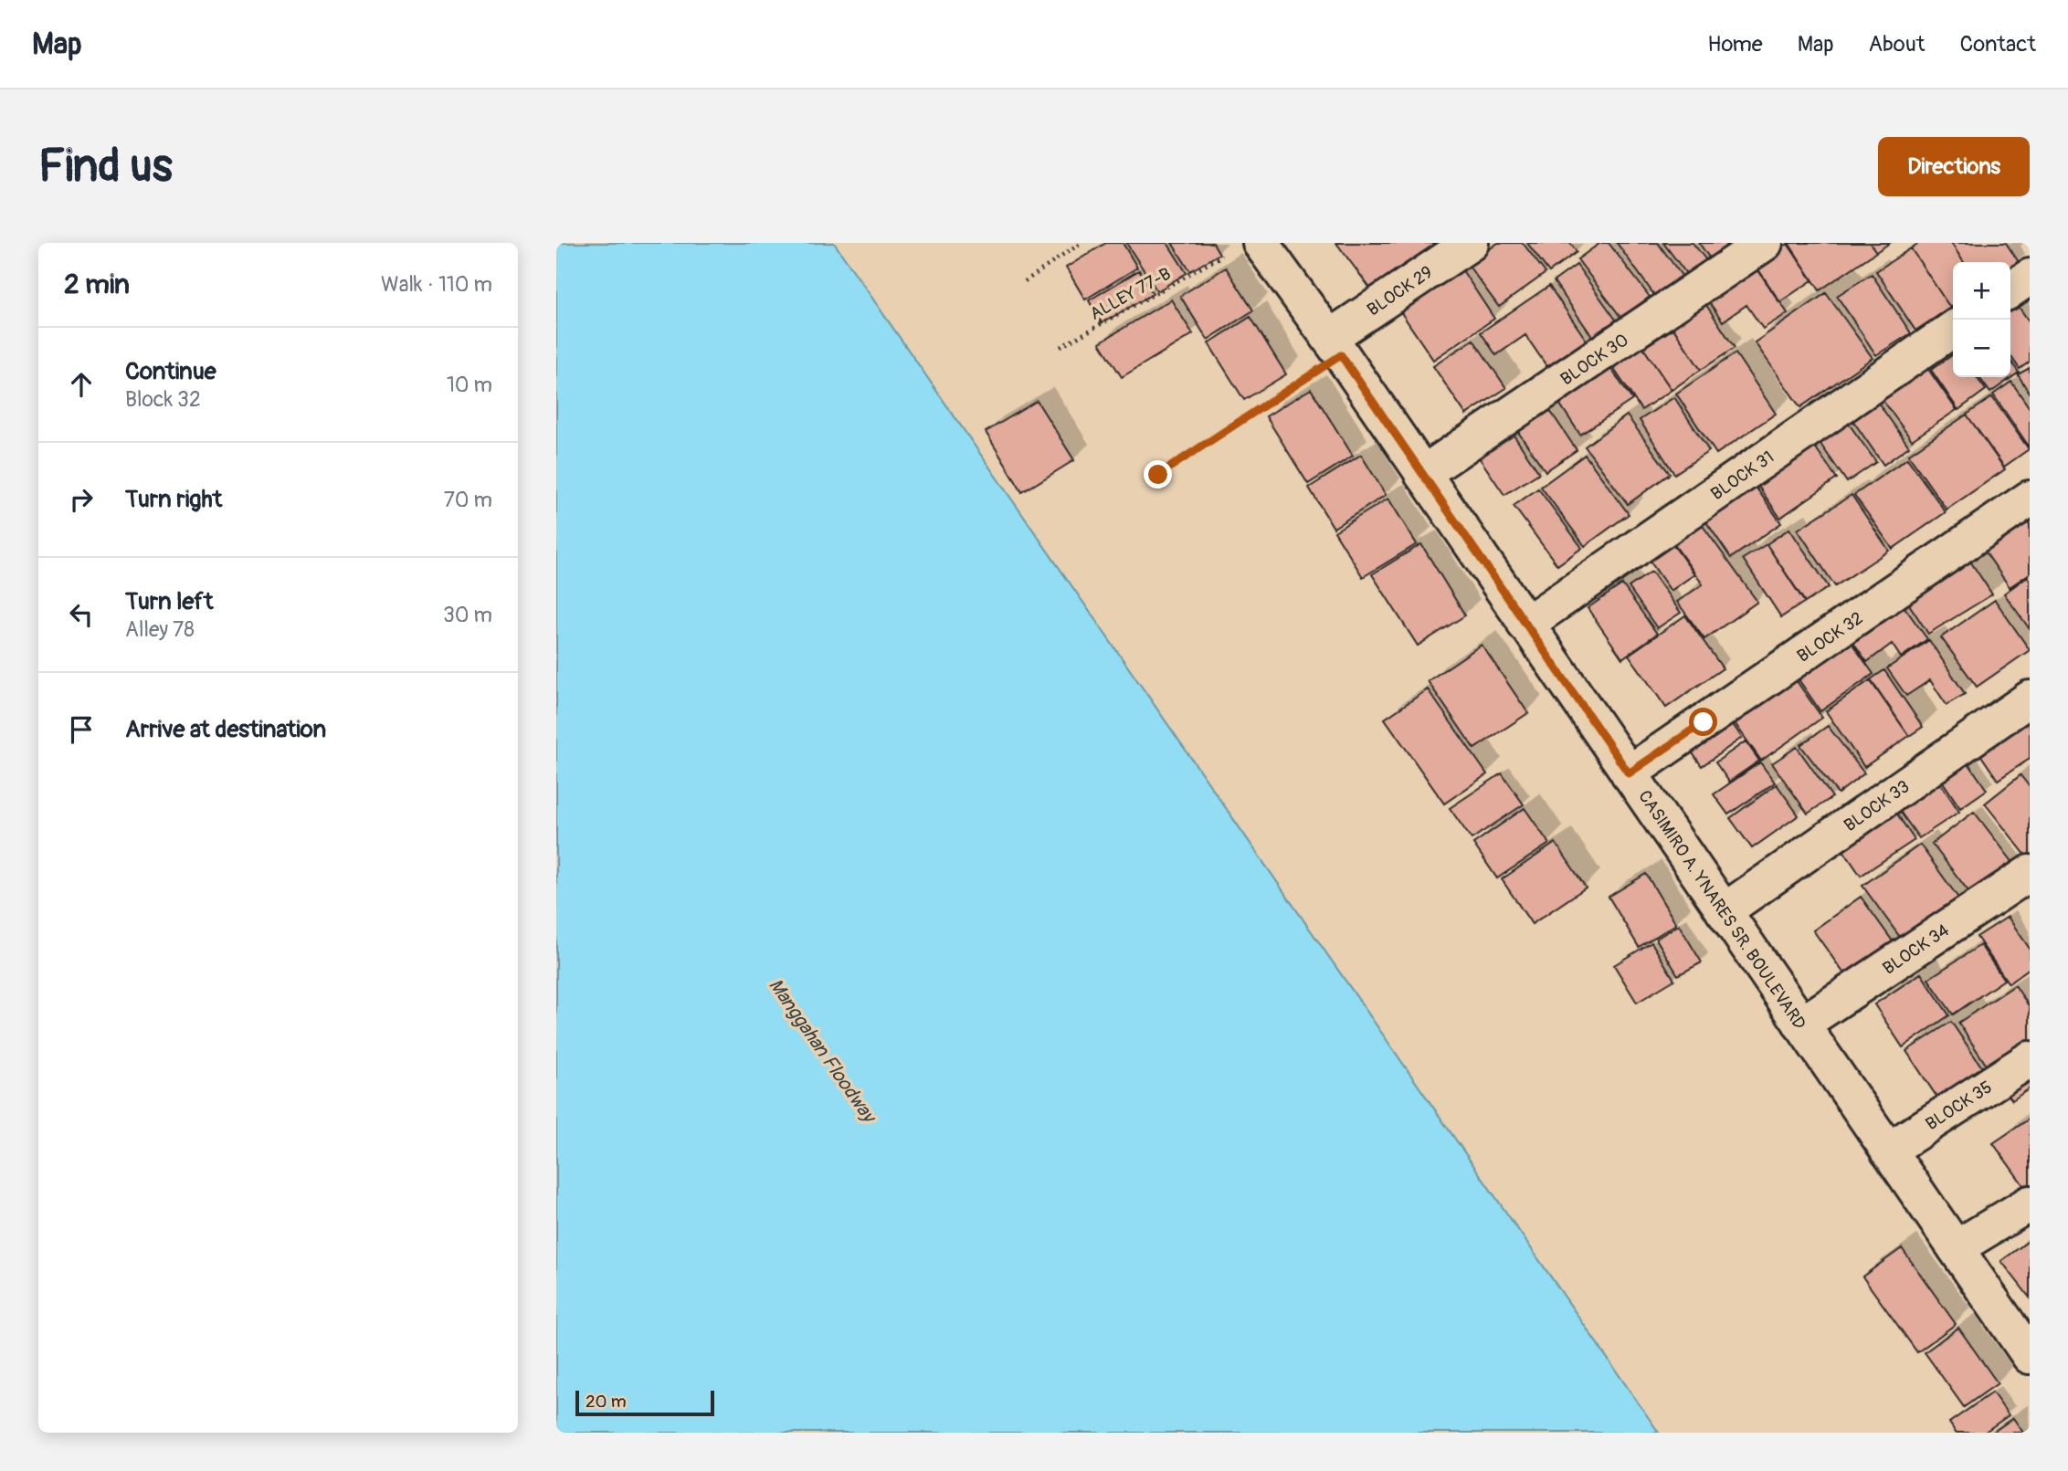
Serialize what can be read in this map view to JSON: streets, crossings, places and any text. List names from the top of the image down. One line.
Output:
{"streets":{"street":["BLOCK 29","BLOCK 30","BLOCK 31","BLOCK 32","BLOCK 33","CASIMIRO A. YNARES SR. BOULEVARD","BLOCK 34","BLOCK 35"],"path":["ALLEY 77-B"]},"crossings":[["BLOCK 29","CASIMIRO A. YNARES SR. BOULEVARD"],["BLOCK 30","CASIMIRO A. YNARES SR. BOULEVARD"],["BLOCK 31","CASIMIRO A. YNARES SR. BOULEVARD"],["BLOCK 32","CASIMIRO A. YNARES SR. BOULEVARD"],["BLOCK 33","CASIMIRO A. YNARES SR. BOULEVARD"],["CASIMIRO A. YNARES SR. BOULEVARD","BLOCK 34"],["CASIMIRO A. YNARES SR. BOULEVARD","BLOCK 35"]],"water":["Manggahan Floodway"],"scale_bar":"20 m","page":{"header":"Map","nav":["Home","Map","About","Contact"],"buttons":"Directions","title":"Find us","heading":["2 min","Walk · 110 m"],"map_buttons":["+","−"],"list":[["Continue","Block 32","10 m"],["Turn right","70 m"],["Turn left","Alley 78","30 m"],"Arrive at destination"],"scale":"20 m"}}
